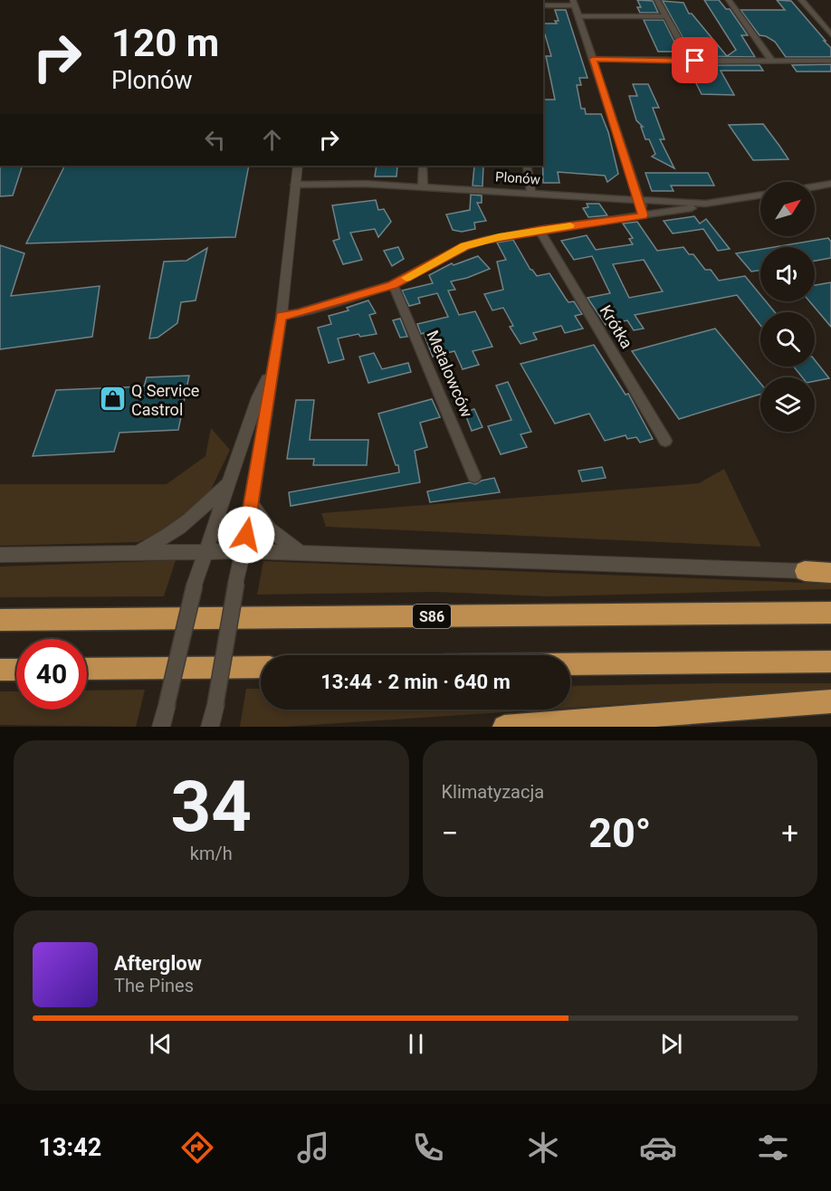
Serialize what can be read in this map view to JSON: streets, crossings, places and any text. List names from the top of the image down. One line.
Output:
{"streets":{"highway":["S86"],"street":["Plonów","Krótka","Metalowców"]},"crossings":[["Plonów","Krótka"],["Plonów","Metalowców"]],"places":{"shop":["Q Service Castrol"]},"north":"top right","page":{"turn":["120 m","Plonów"],"limit":"40","trip":"13:44 · 2 min · 640 m","tile":[["34","km/h"],"Klimatyzacja"],"heat":["−","20°","+"],"song":["Afterglow","The Pines"],"tabs":"13:42"}}
